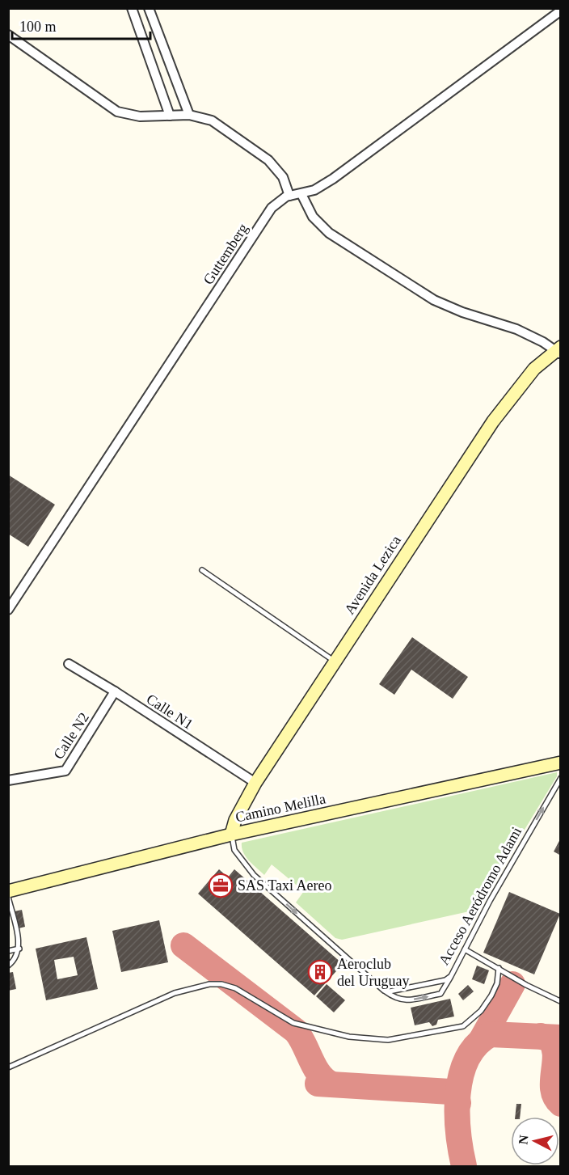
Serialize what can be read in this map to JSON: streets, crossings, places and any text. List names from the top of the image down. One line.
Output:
{"streets":{"street":["Guttemberg","Avenida Lezica","Calle N1","Calle N2","Camino Melilla"],"lane":["Acceso Aeródromo Adami"]},"crossings":[["Avenida Lezica","Calle N1"],["Avenida Lezica","Camino Melilla"],["Calle N1","Calle N2"]],"one_way":["Acceso Aeródromo Adami"],"places":{"office":["SAS Taxi Aereo"],"building":["Aeroclub del Uruguay"]},"scale_bar":"100 m","north":"left"}
